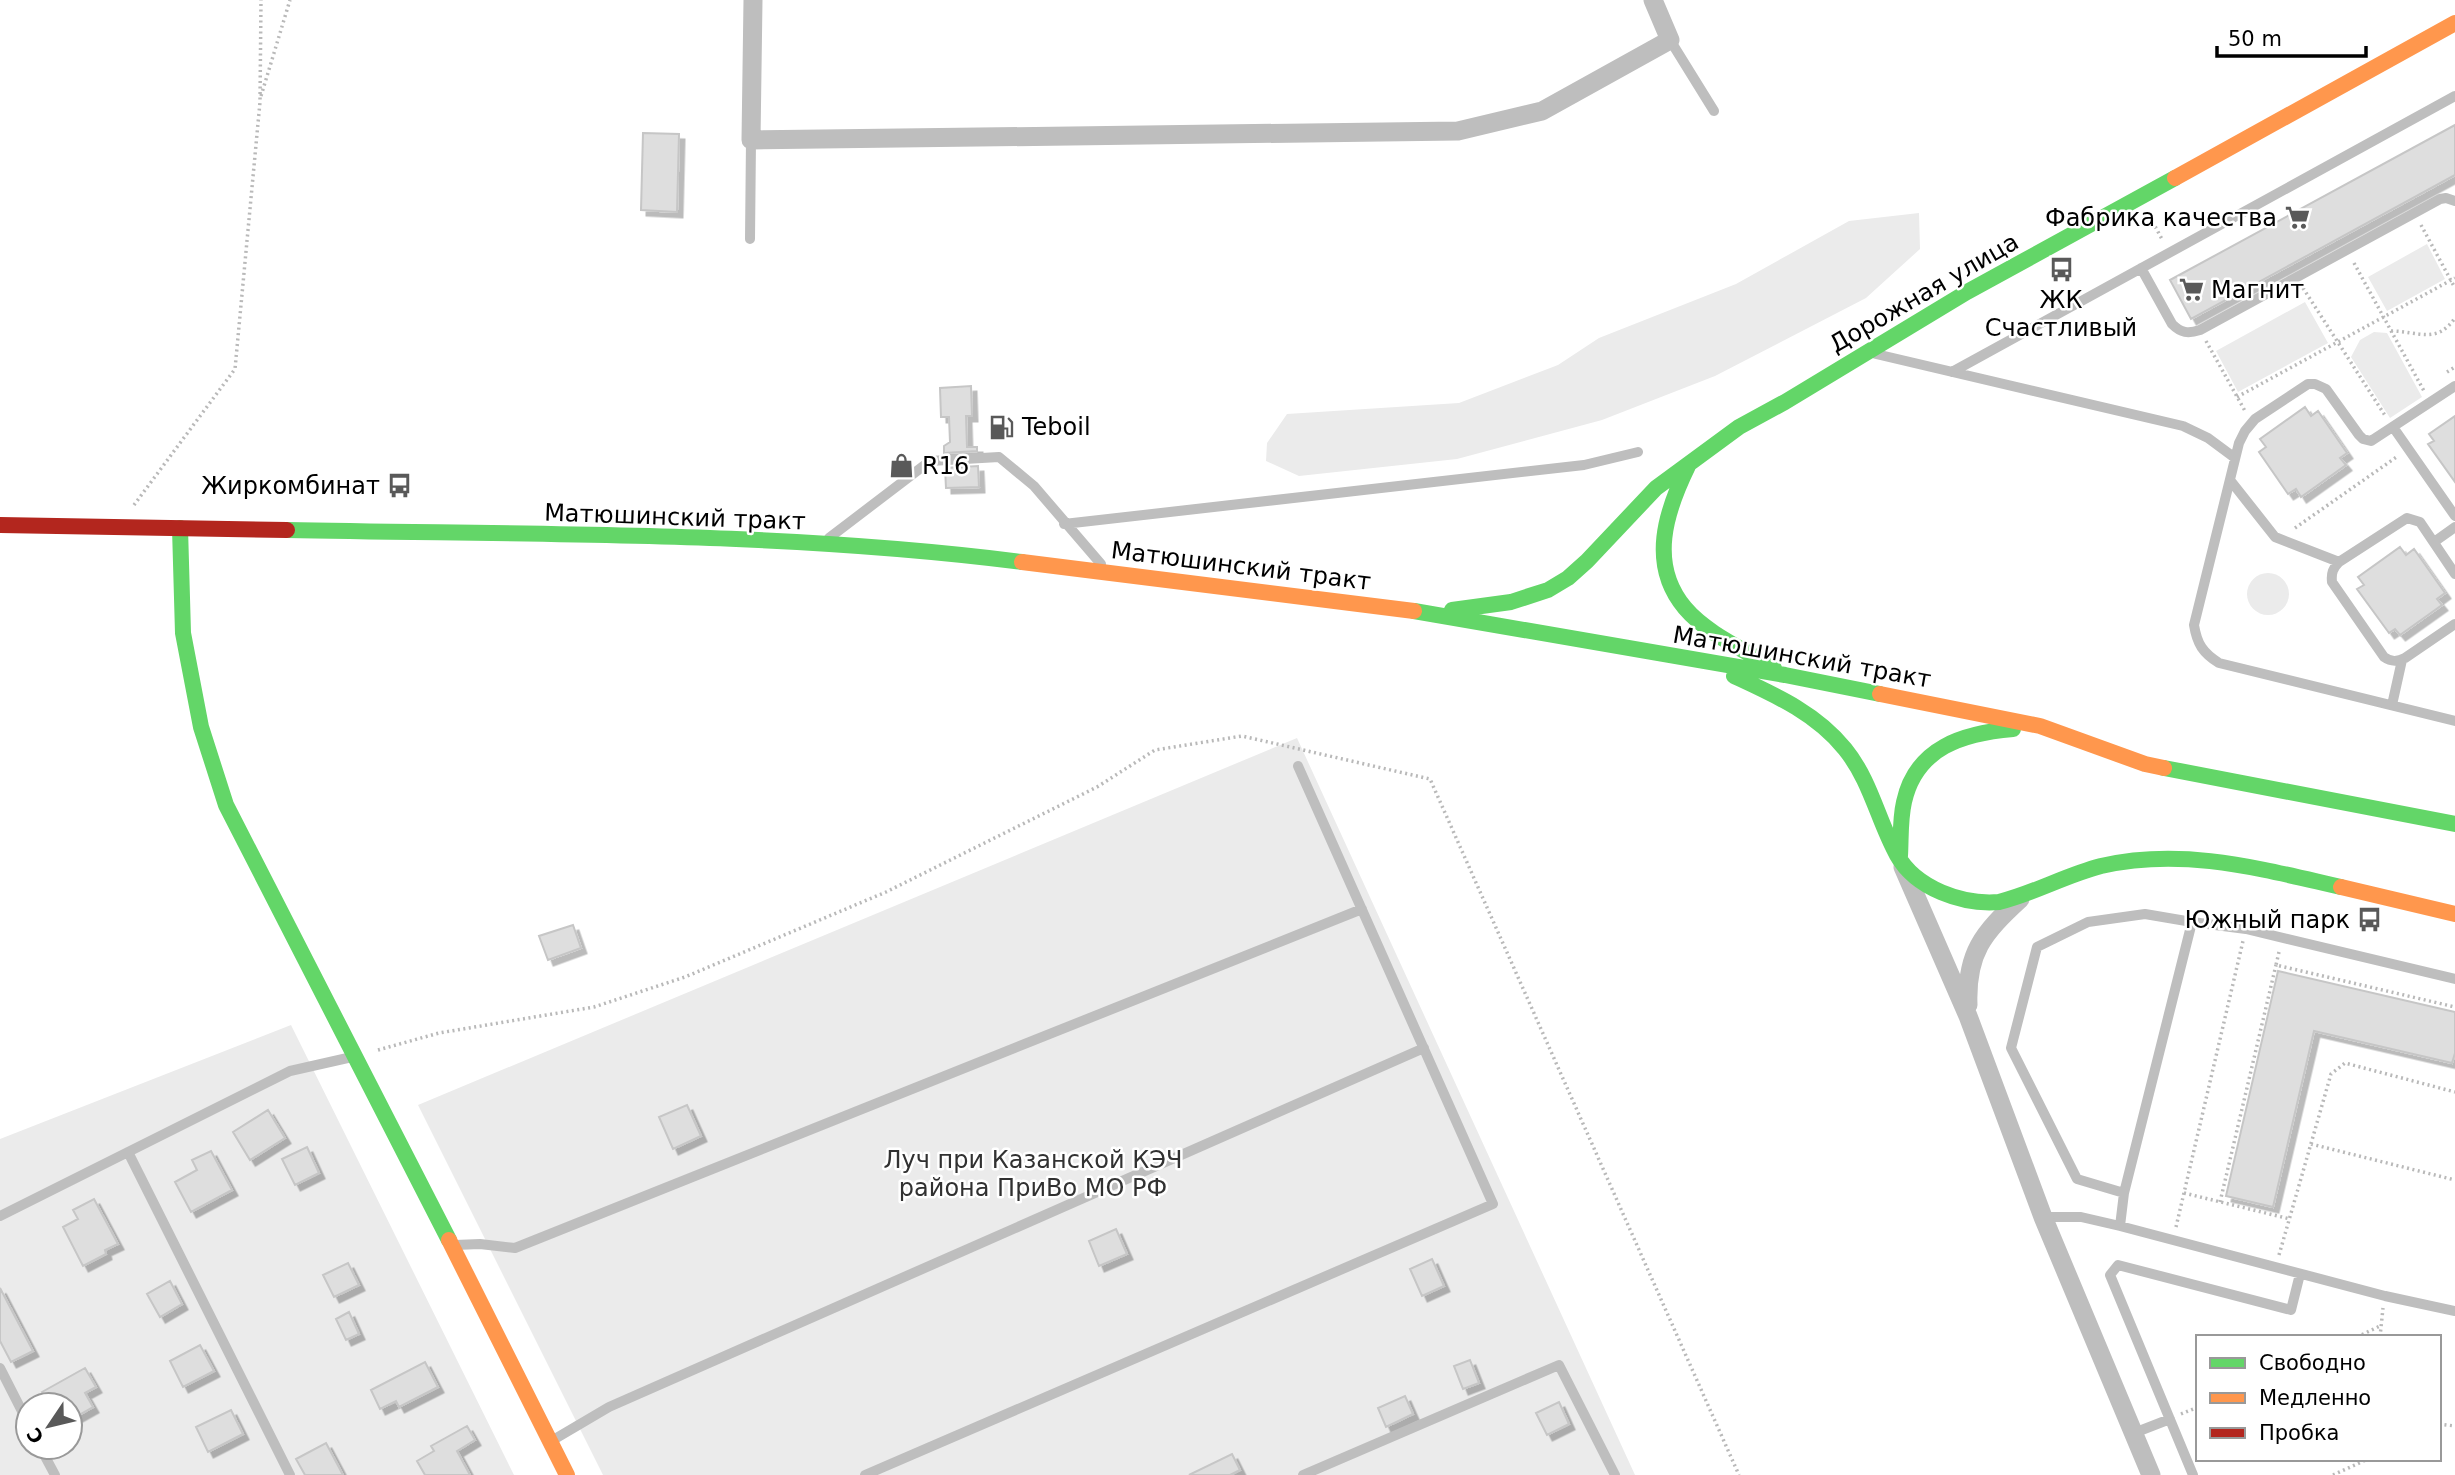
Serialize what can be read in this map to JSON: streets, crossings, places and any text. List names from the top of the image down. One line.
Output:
{"streets":{"street":["Дорожная улица","Матюшинский тракт"]},"crossings":[["Дорожная улица","Матюшинский тракт"]],"parks":["Луч при Казанской КЭЧ района ПриВо МО РФ"],"places":{"supermarket":["Фабрика качества","Магнит"],"bus stop":["ЖК Счастливый","Жиркомбинат","Южный парк"],"fuel station":["Teboil"],"shop":["R16"]},"legend":["Свободно","Медленно","Пробка"],"scale_bar":"50 m","north":"bottom left"}
